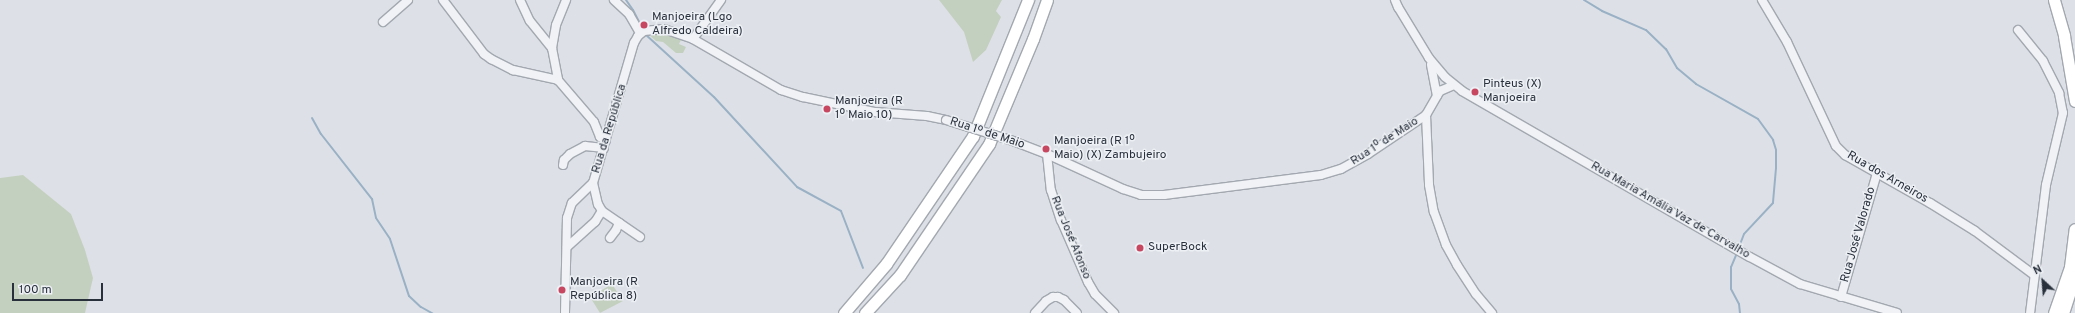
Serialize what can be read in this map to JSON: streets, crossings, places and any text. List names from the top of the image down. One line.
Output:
{"streets":{"street":["Rua da República","Rua 1º de Maio","Rua dos Arneiros","Rua Maria Amália Vaz de Carvalho","Rua José Valorado","Rua José Afonso"]},"crossings":[["Rua da República","Rua 1º de Maio"],["Rua 1º de Maio","Rua José Afonso"],["Rua dos Arneiros","Rua José Valorado"],["Rua Maria Amália Vaz de Carvalho","Rua José Valorado"]],"places":["Manjoeira (Lgo Alfredo Caldeira)","Pinteus (X) Manjoeira","Manjoeira (R 1º Maio 10)","Manjoeira (R 1º Maio) (X) Zambujeiro","SuperBock","Manjoeira (R República 8)"],"scale_bar":"100 m","north":"top left"}
